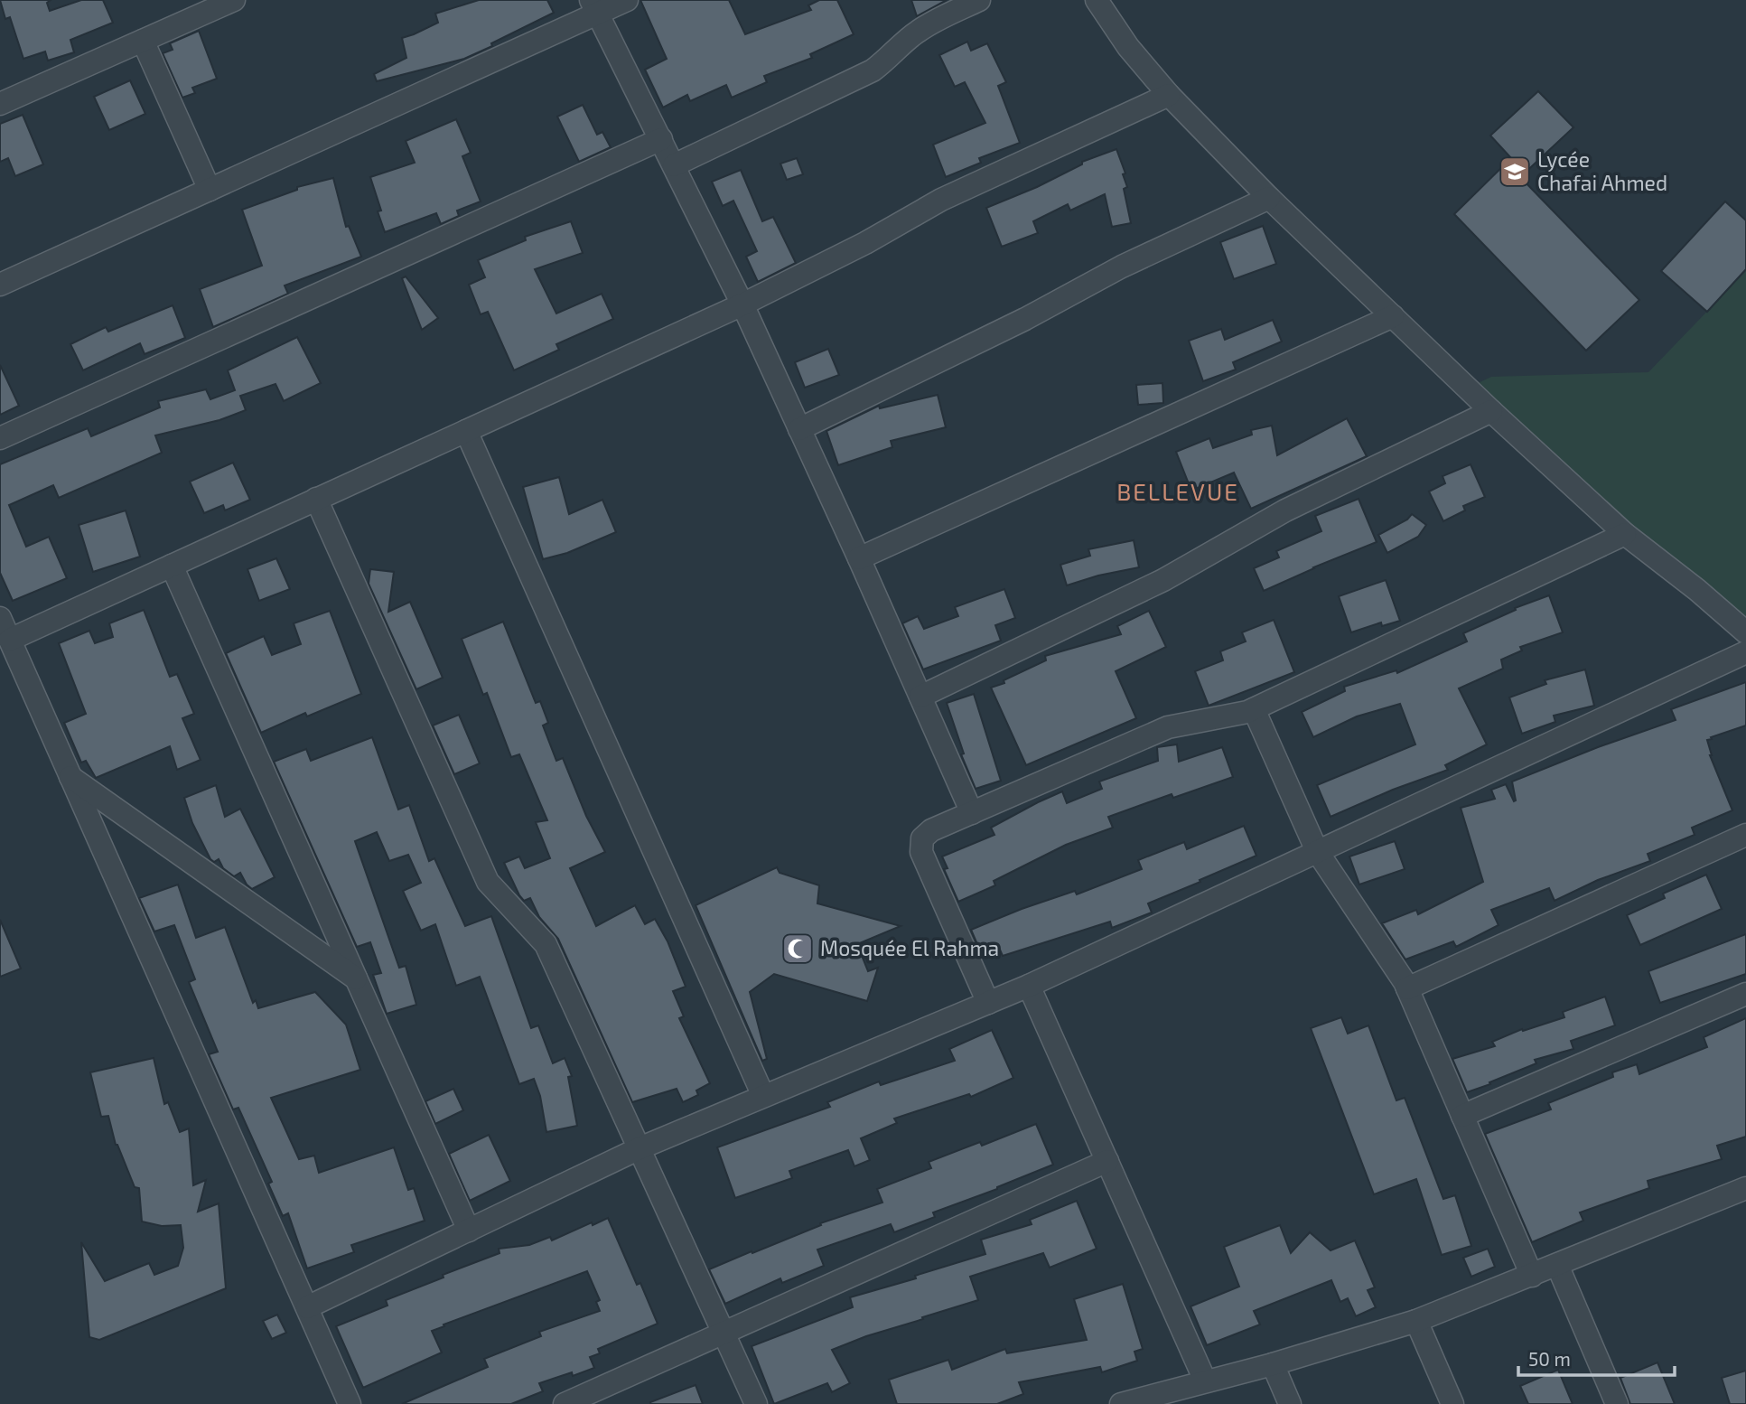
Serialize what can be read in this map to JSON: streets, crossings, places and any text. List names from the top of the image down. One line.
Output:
{"districts":["BELLEVUE"],"places":{"school or university":["Lycée Chafai Ahmed"],"mosque":["Mosquée El Rahma"]},"scale_bar":"50 m"}
